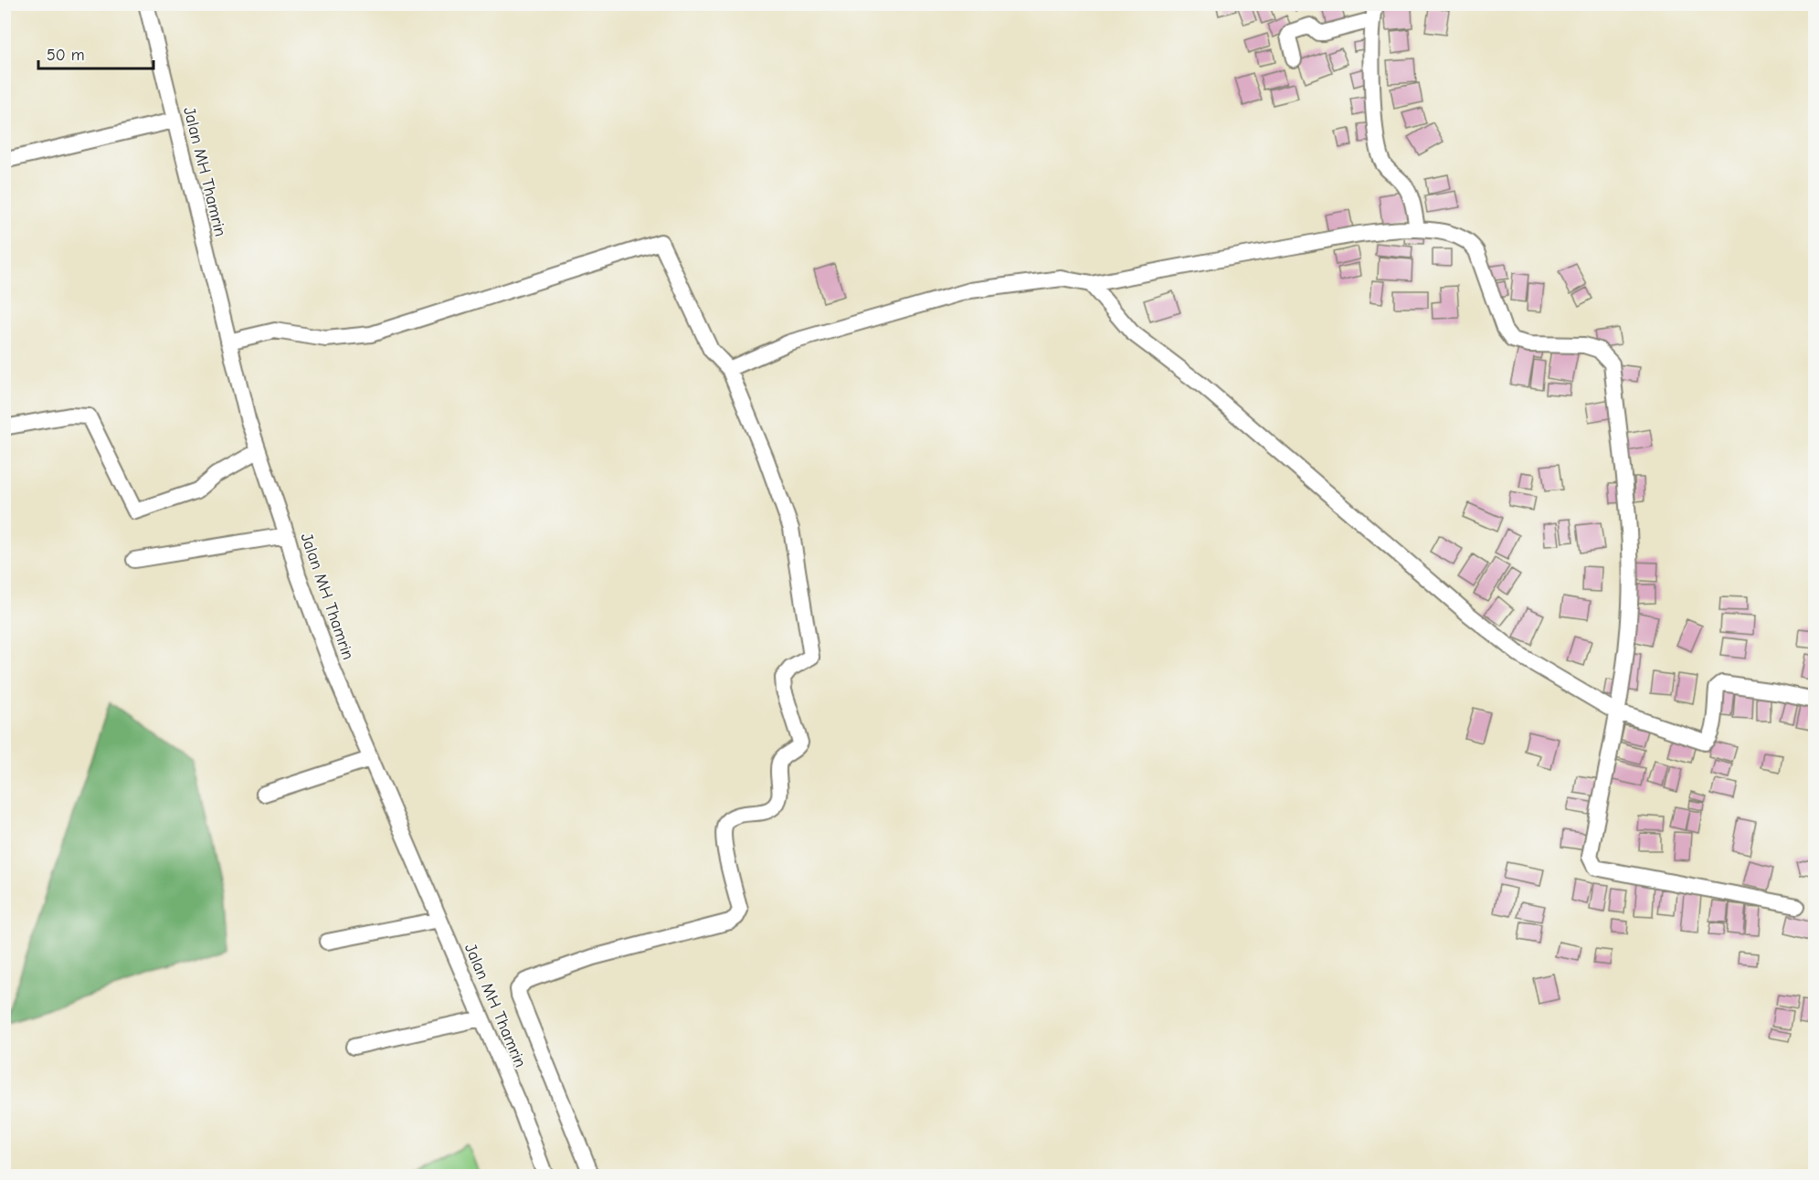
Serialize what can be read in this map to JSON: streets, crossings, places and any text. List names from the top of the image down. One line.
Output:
{"streets":{"street":["Jalan MH Thamrin"]},"scale_bar":"50 m"}
